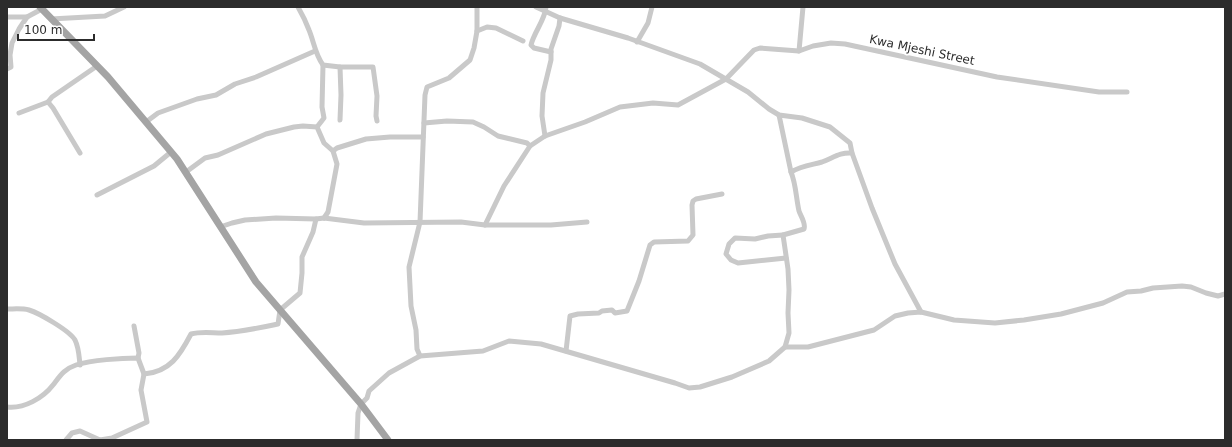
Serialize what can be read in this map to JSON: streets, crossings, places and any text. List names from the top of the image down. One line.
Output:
{"streets":{"street":["Kwa Mjeshi Street"]},"scale_bar":"100 m"}
